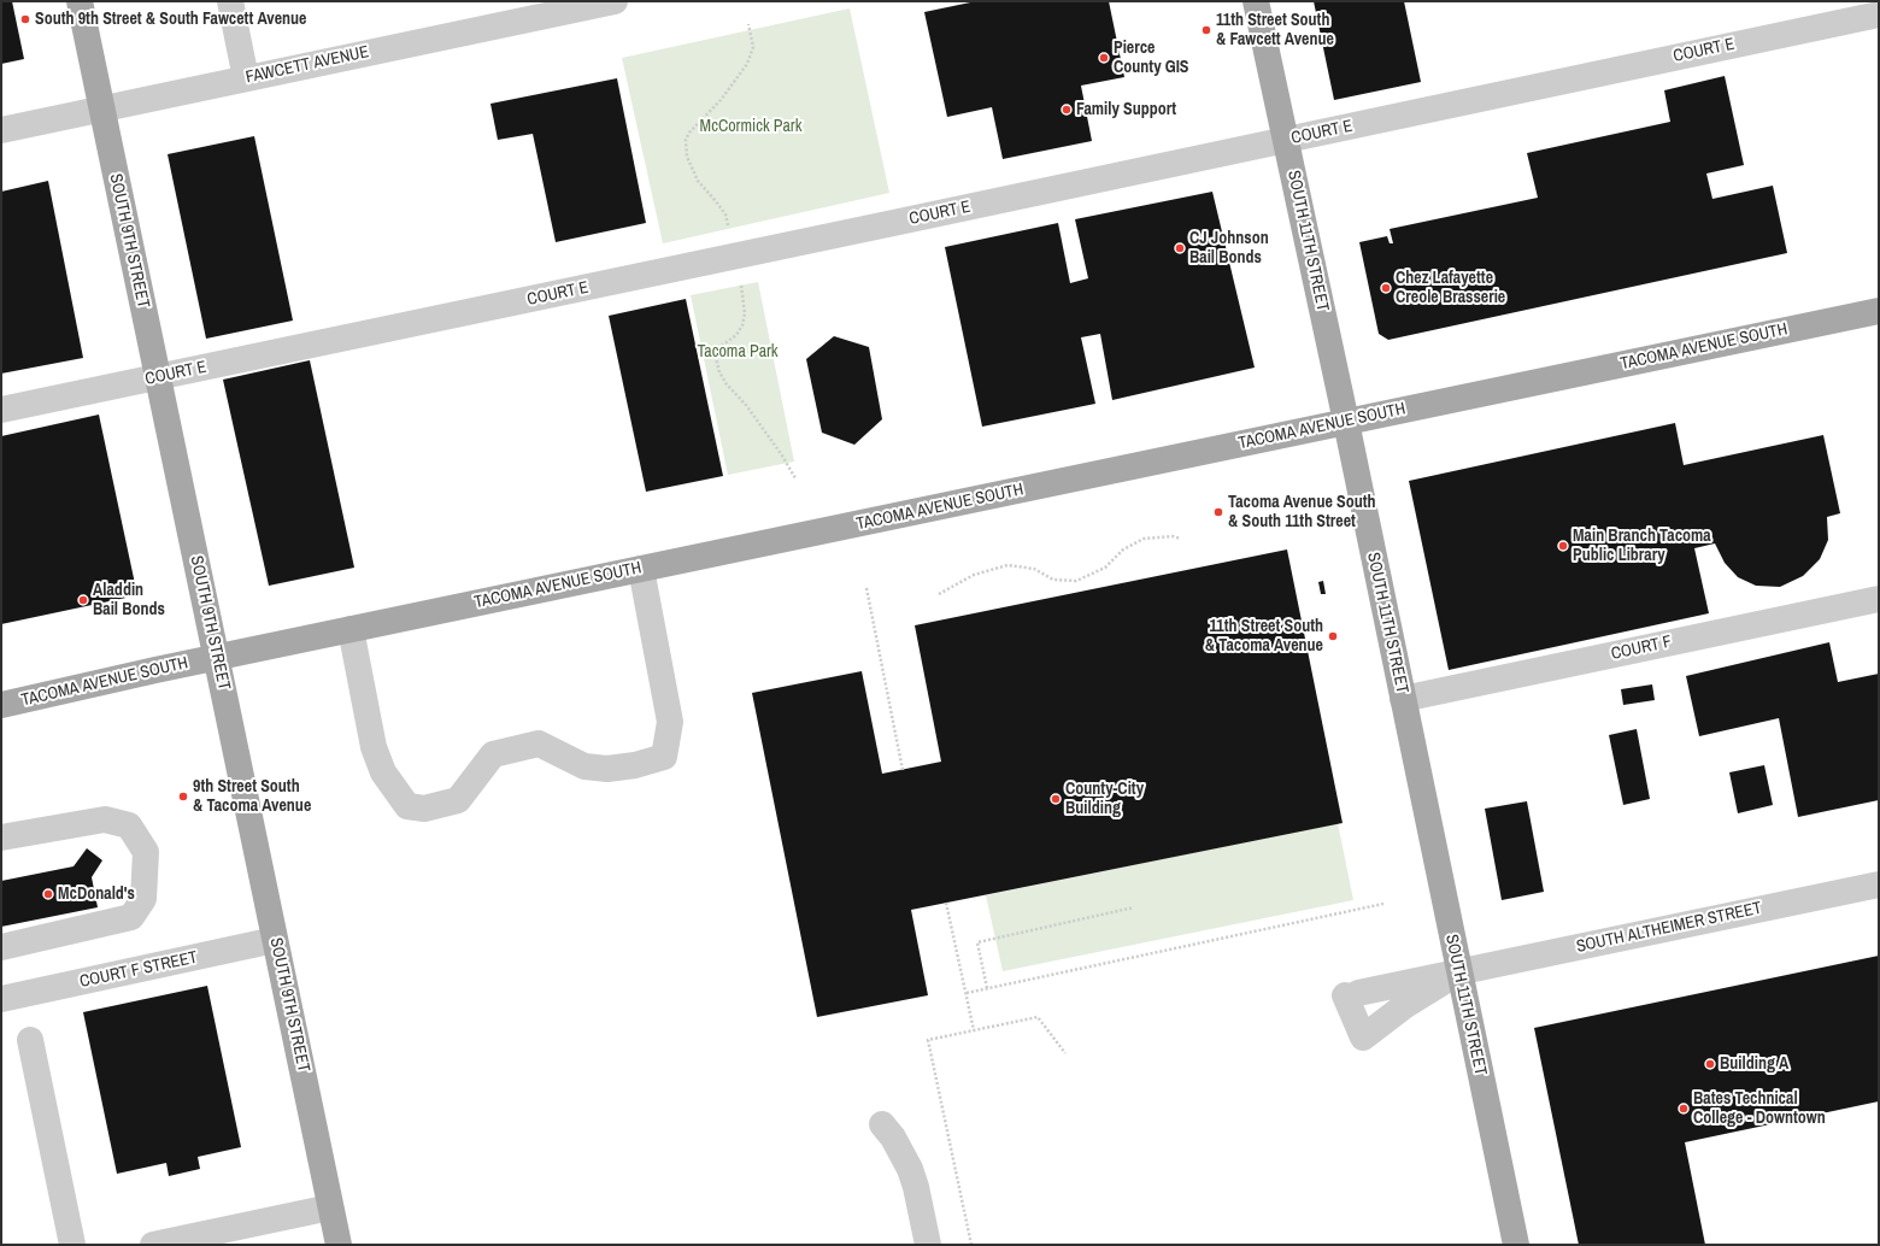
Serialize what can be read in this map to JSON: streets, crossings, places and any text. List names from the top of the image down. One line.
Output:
{"streets":{"main road":["SOUTH 9TH STREET","SOUTH 11TH STREET","TACOMA AVENUE SOUTH"],"street":["COURT E","FAWCETT AVENUE","COURT F","SOUTH ALTHEIMER STREET","COURT F STREET"]},"crossings":[["COURT E","SOUTH 9TH STREET"],["COURT E","SOUTH 11TH STREET"],["FAWCETT AVENUE","SOUTH 9TH STREET"],["SOUTH 9TH STREET","TACOMA AVENUE SOUTH"],["SOUTH 9TH STREET","COURT F STREET"],["SOUTH 11TH STREET","TACOMA AVENUE SOUTH"],["SOUTH 11TH STREET","COURT F"],["SOUTH 11TH STREET","SOUTH ALTHEIMER STREET"]],"parks":["McCormick Park","Tacoma Park"],"places":["South 9th Street & South Fawcett Avenue","11th Street South & Fawcett Avenue","Pierce County GIS","Family Support","CJ Johnson Bail Bonds","Chez Lafayette Creole Brasserie","Tacoma Avenue South & South 11th Street","Main Branch Tacoma Public Library","Aladdin Bail Bonds","11th Street South & Tacoma Avenue","9th Street South & Tacoma Avenue","County-City Building","McDonald's","Building A","Bates Technical College - Downtown"]}
